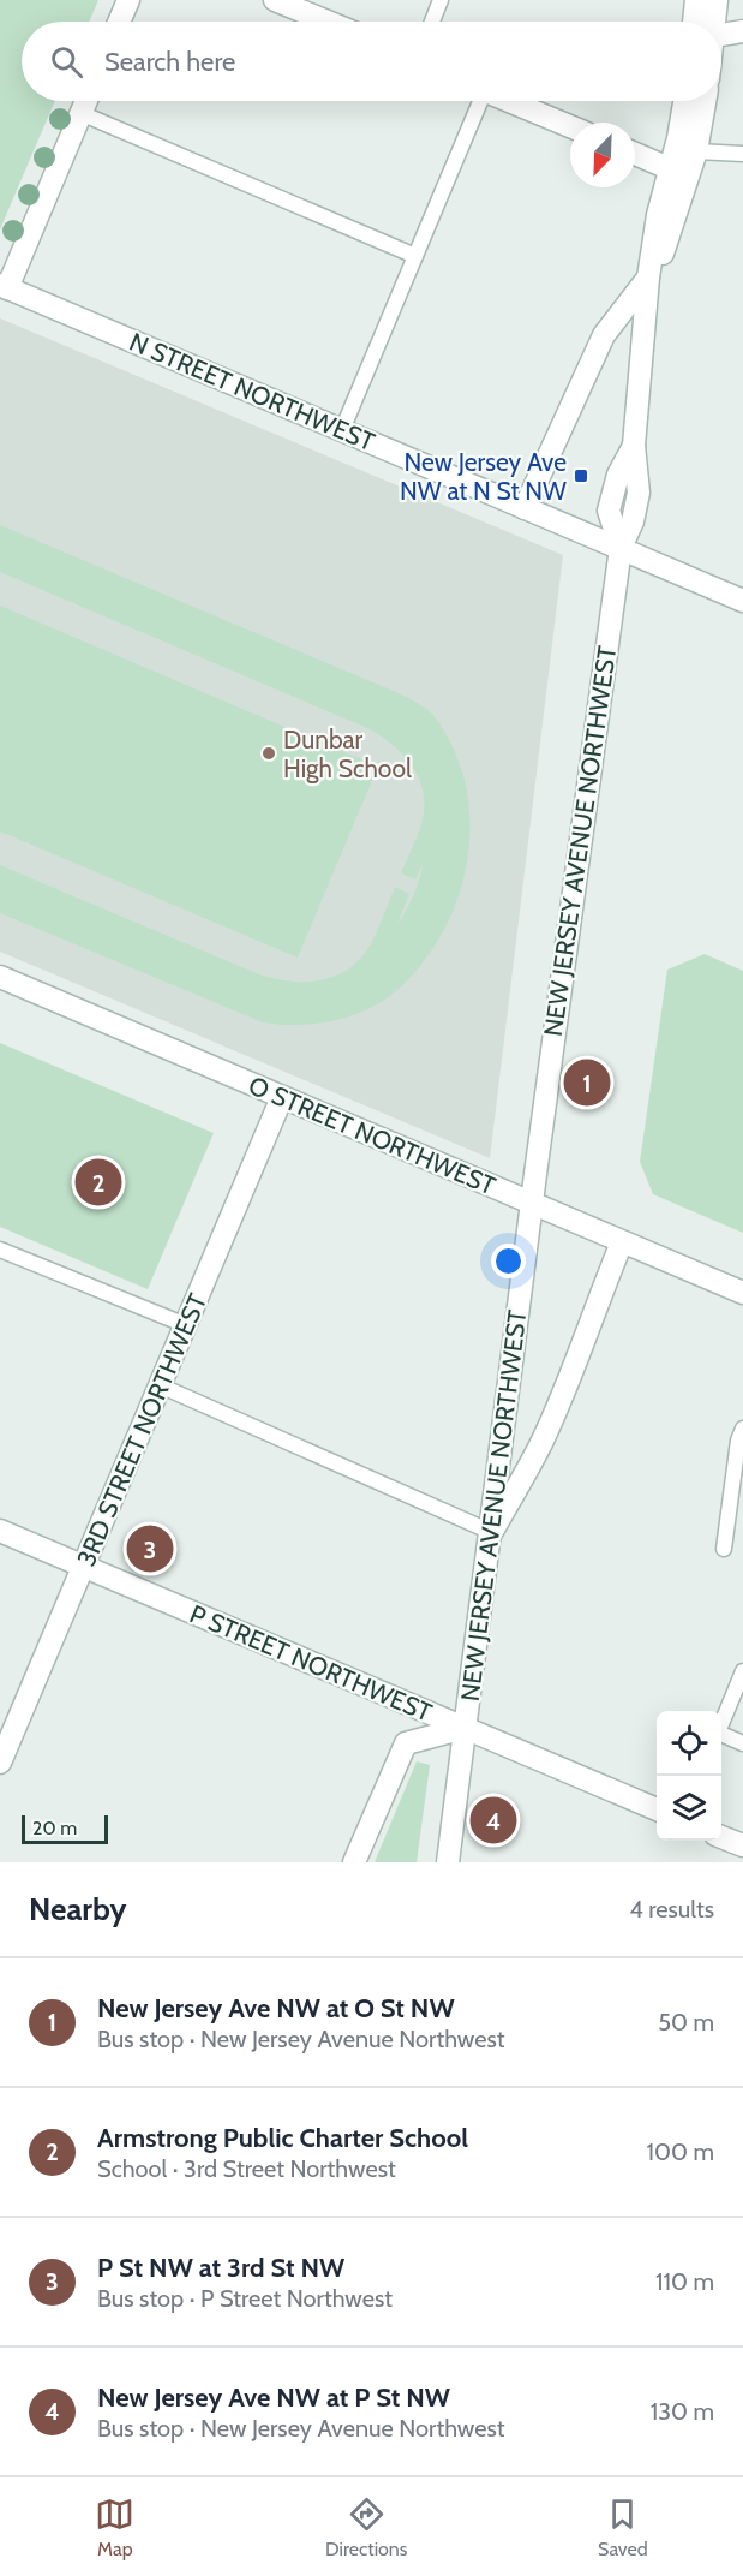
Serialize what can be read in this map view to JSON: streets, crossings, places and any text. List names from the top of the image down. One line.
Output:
{"streets":{"street":["N STREET NORTHWEST","NEW JERSEY AVENUE NORTHWEST","O STREET NORTHWEST","3RD STREET NORTHWEST","P STREET NORTHWEST"]},"crossings":[["N STREET NORTHWEST","NEW JERSEY AVENUE NORTHWEST"],["NEW JERSEY AVENUE NORTHWEST","O STREET NORTHWEST"],["NEW JERSEY AVENUE NORTHWEST","P STREET NORTHWEST"],["O STREET NORTHWEST","3RD STREET NORTHWEST"],["3RD STREET NORTHWEST","P STREET NORTHWEST"]],"places":{"transit":["New Jersey Ave NW at N St NW"],"other":["Dunbar High School"]},"scale_bar":"20 m","north":"bottom left","page":{"search":"Search here","pins":["1","2","3","4"],"scale":"20 m","heading":["Nearby","4 results"],"list":[{"mark":"1","name":"New Jersey Ave NW at O St NW","note":"Bus stop · New Jersey Avenue Northwest","value":"50 m"},{"mark":"2","name":"Armstrong Public Charter School","note":"School · 3rd Street Northwest","value":"100 m"},{"mark":"3","name":"P St NW at 3rd St NW","note":"Bus stop · P Street Northwest","value":"110 m"},{"mark":"4","name":"New Jersey Ave NW at P St NW","note":"Bus stop · New Jersey Avenue Northwest","value":"130 m"}],"nav":["Map","Directions","Saved"]}}
